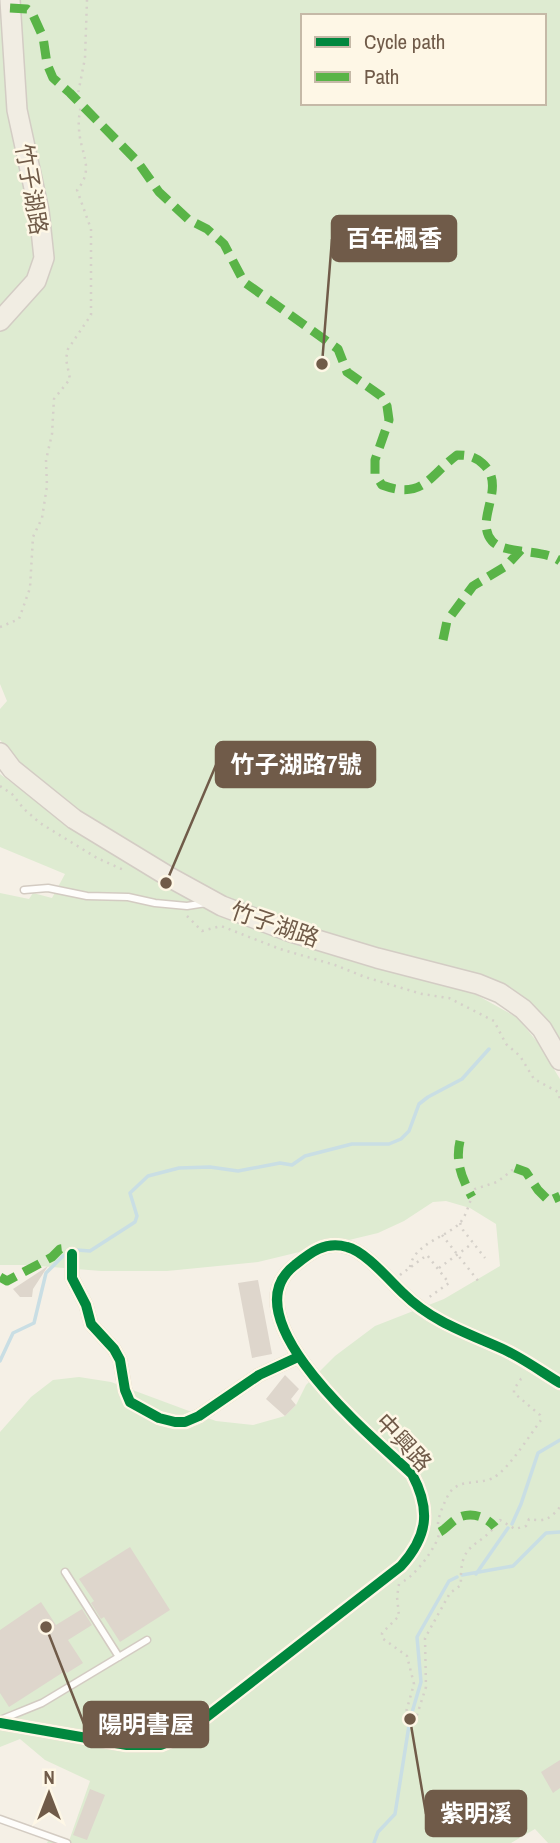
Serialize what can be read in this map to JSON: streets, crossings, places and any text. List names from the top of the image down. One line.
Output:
{"streets":{"main road":["竹子湖路"],"street":["中興路"]},"places":["百年楓香","竹子湖路7號","陽明書屋","紫明溪"],"legend":["Cycle path","Path"],"north":"top"}
